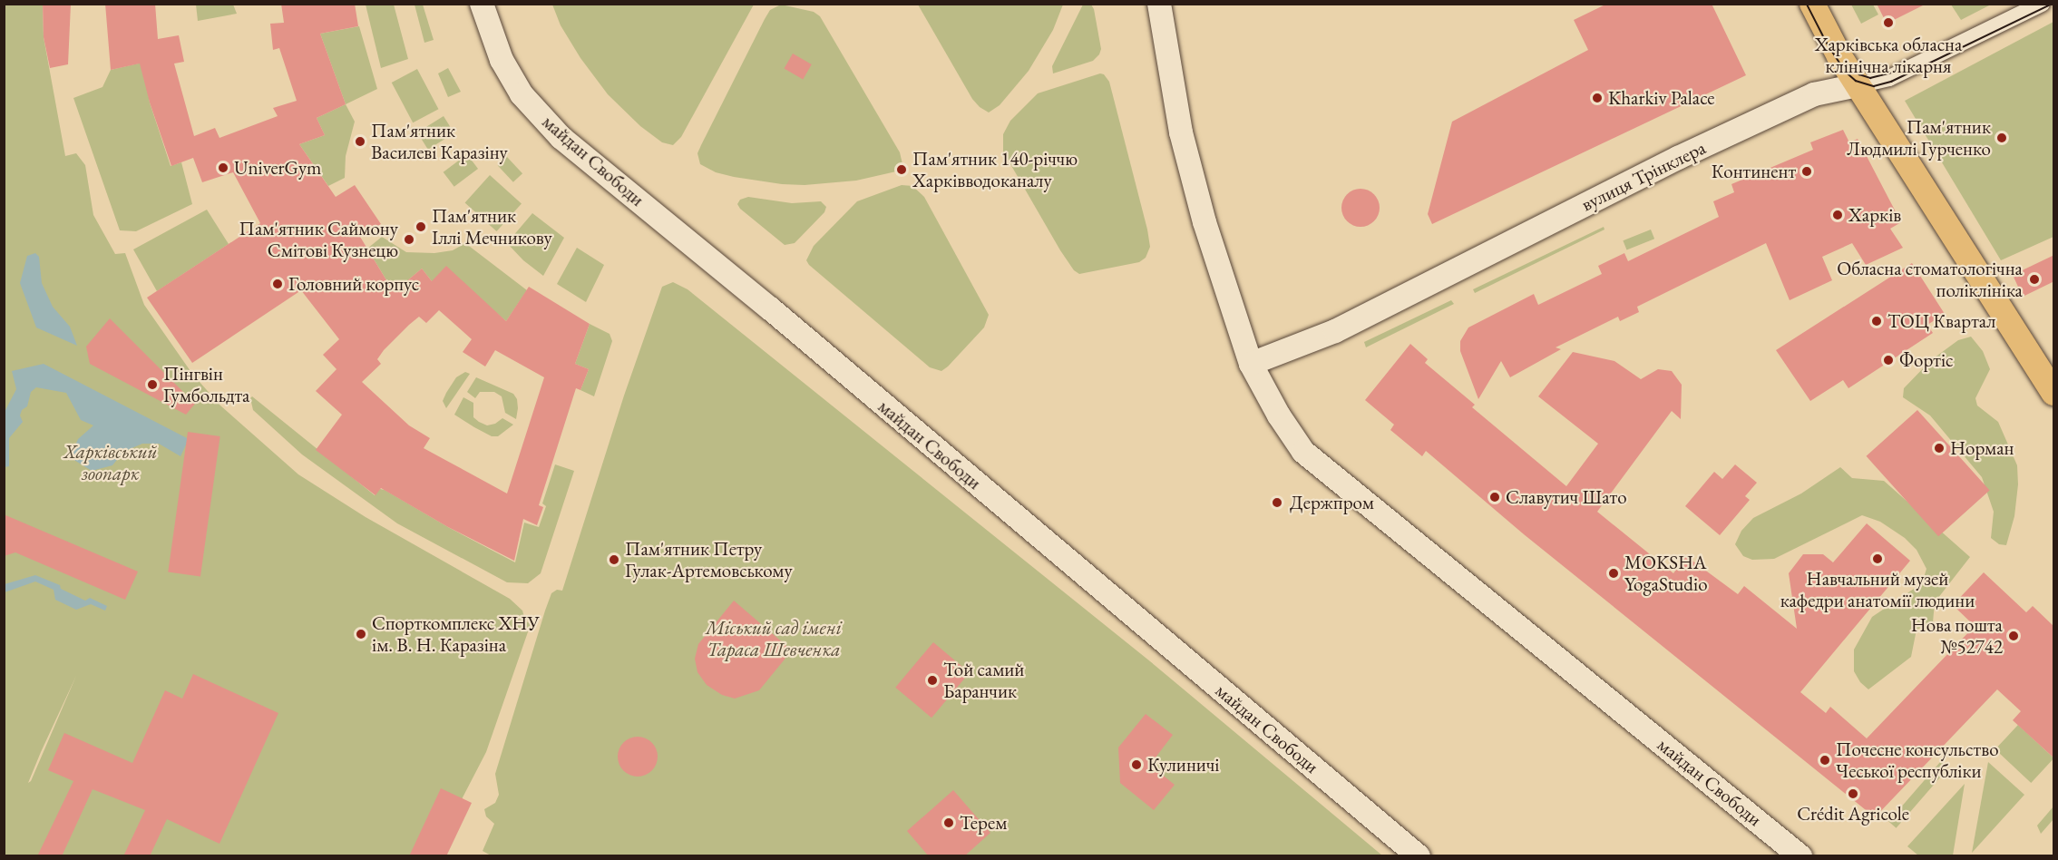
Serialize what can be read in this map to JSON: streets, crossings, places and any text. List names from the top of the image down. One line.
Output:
{"streets":{"main road":["майдан Свободи","вулиця Трінклера"]},"crossings":[["майдан Свободи","вулиця Трінклера"]],"parks":["Харківський зоопарк","Міський сад імені Тараса Шевченка"],"places":["Харківська обласна клінічна лікарня","Kharkiv Palace","Пам'ятник Людмилі Гурченко","Пам'ятник Василеві Каразіну","UniverGym","Пам'ятник 140-річчю Харківводоканалу","Континент","Харків","Пам'ятник Іллі Мечникову","Пам'ятник Саймону Смітові Кузнецю","Обласна стоматологічна поліклініка","Головний корпус","ТОЦ Квартал","Фортiс","Пінгвін Гумбольдта","Норман","Славутич Шато","Держпром","Навчальний музей кафедри анатомії людини","Пам'ятник Петру Гулак-Артемовському","MOKSHA YogaStudio","Спорткомплекс ХНУ ім. В. Н. Каразіна","Нова пошта №52742","Той самий Баранчик","Почесне консульство Чеської республіки","Кулиничі","Crédit Agricole","Терем"]}
